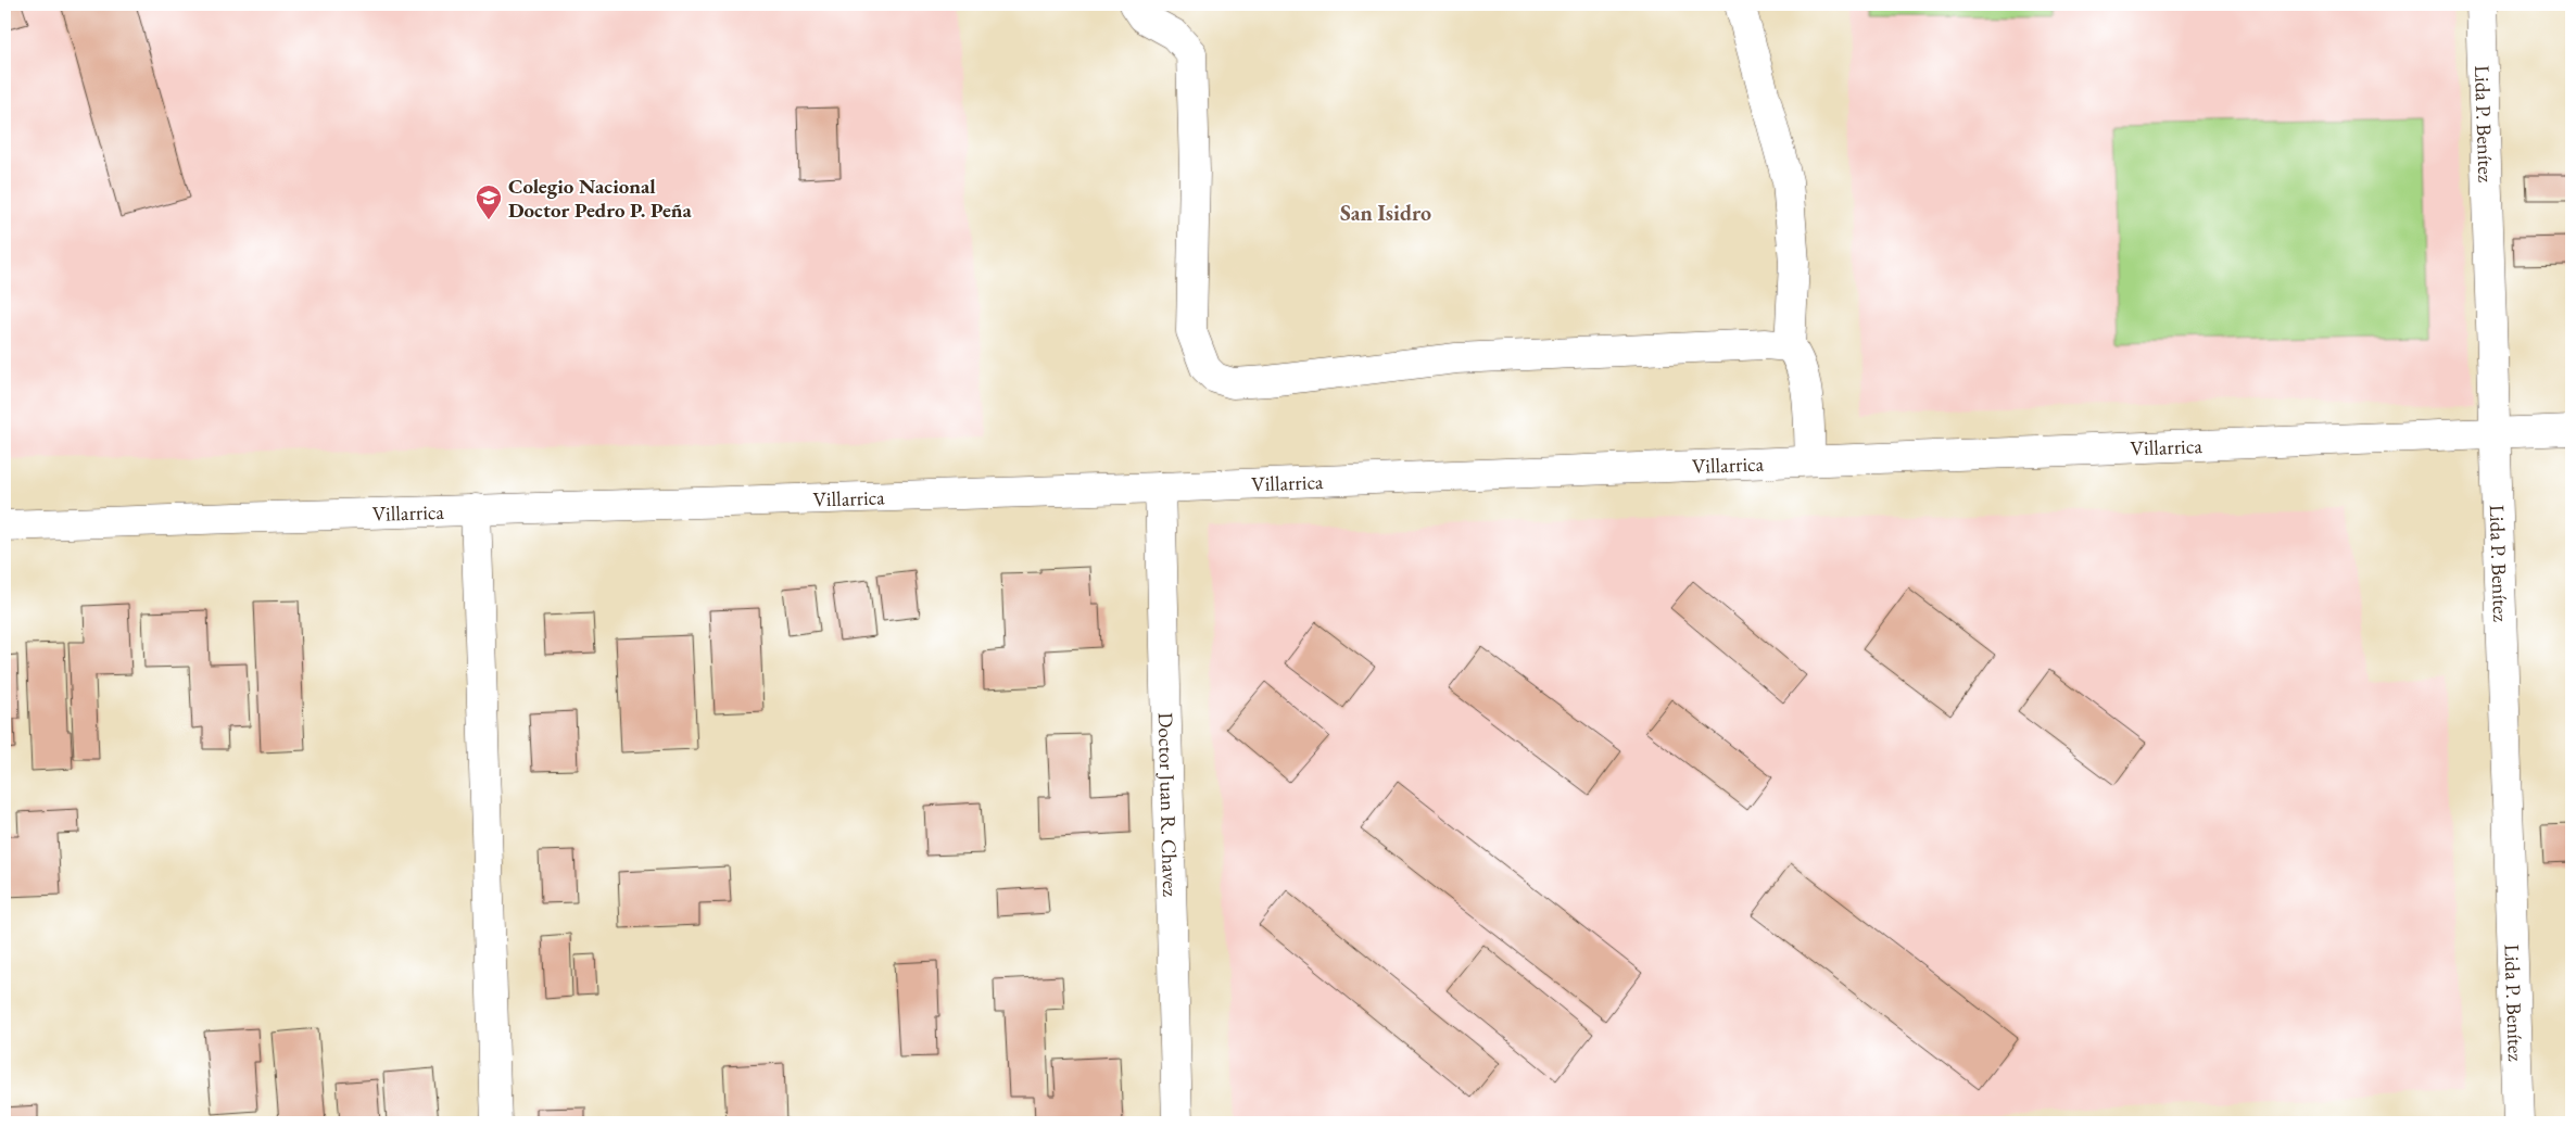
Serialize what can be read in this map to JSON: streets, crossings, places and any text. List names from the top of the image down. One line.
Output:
{"streets":{"street":["Lida P. Benítez","Villarrica","Doctor Juan R. Chavez"]},"crossings":[["Lida P. Benítez","Villarrica"],["Villarrica","Doctor Juan R. Chavez"]],"districts":["San Isidro"],"places":{"school or university":["Colegio Nacional Doctor Pedro P. Peña"]}}
